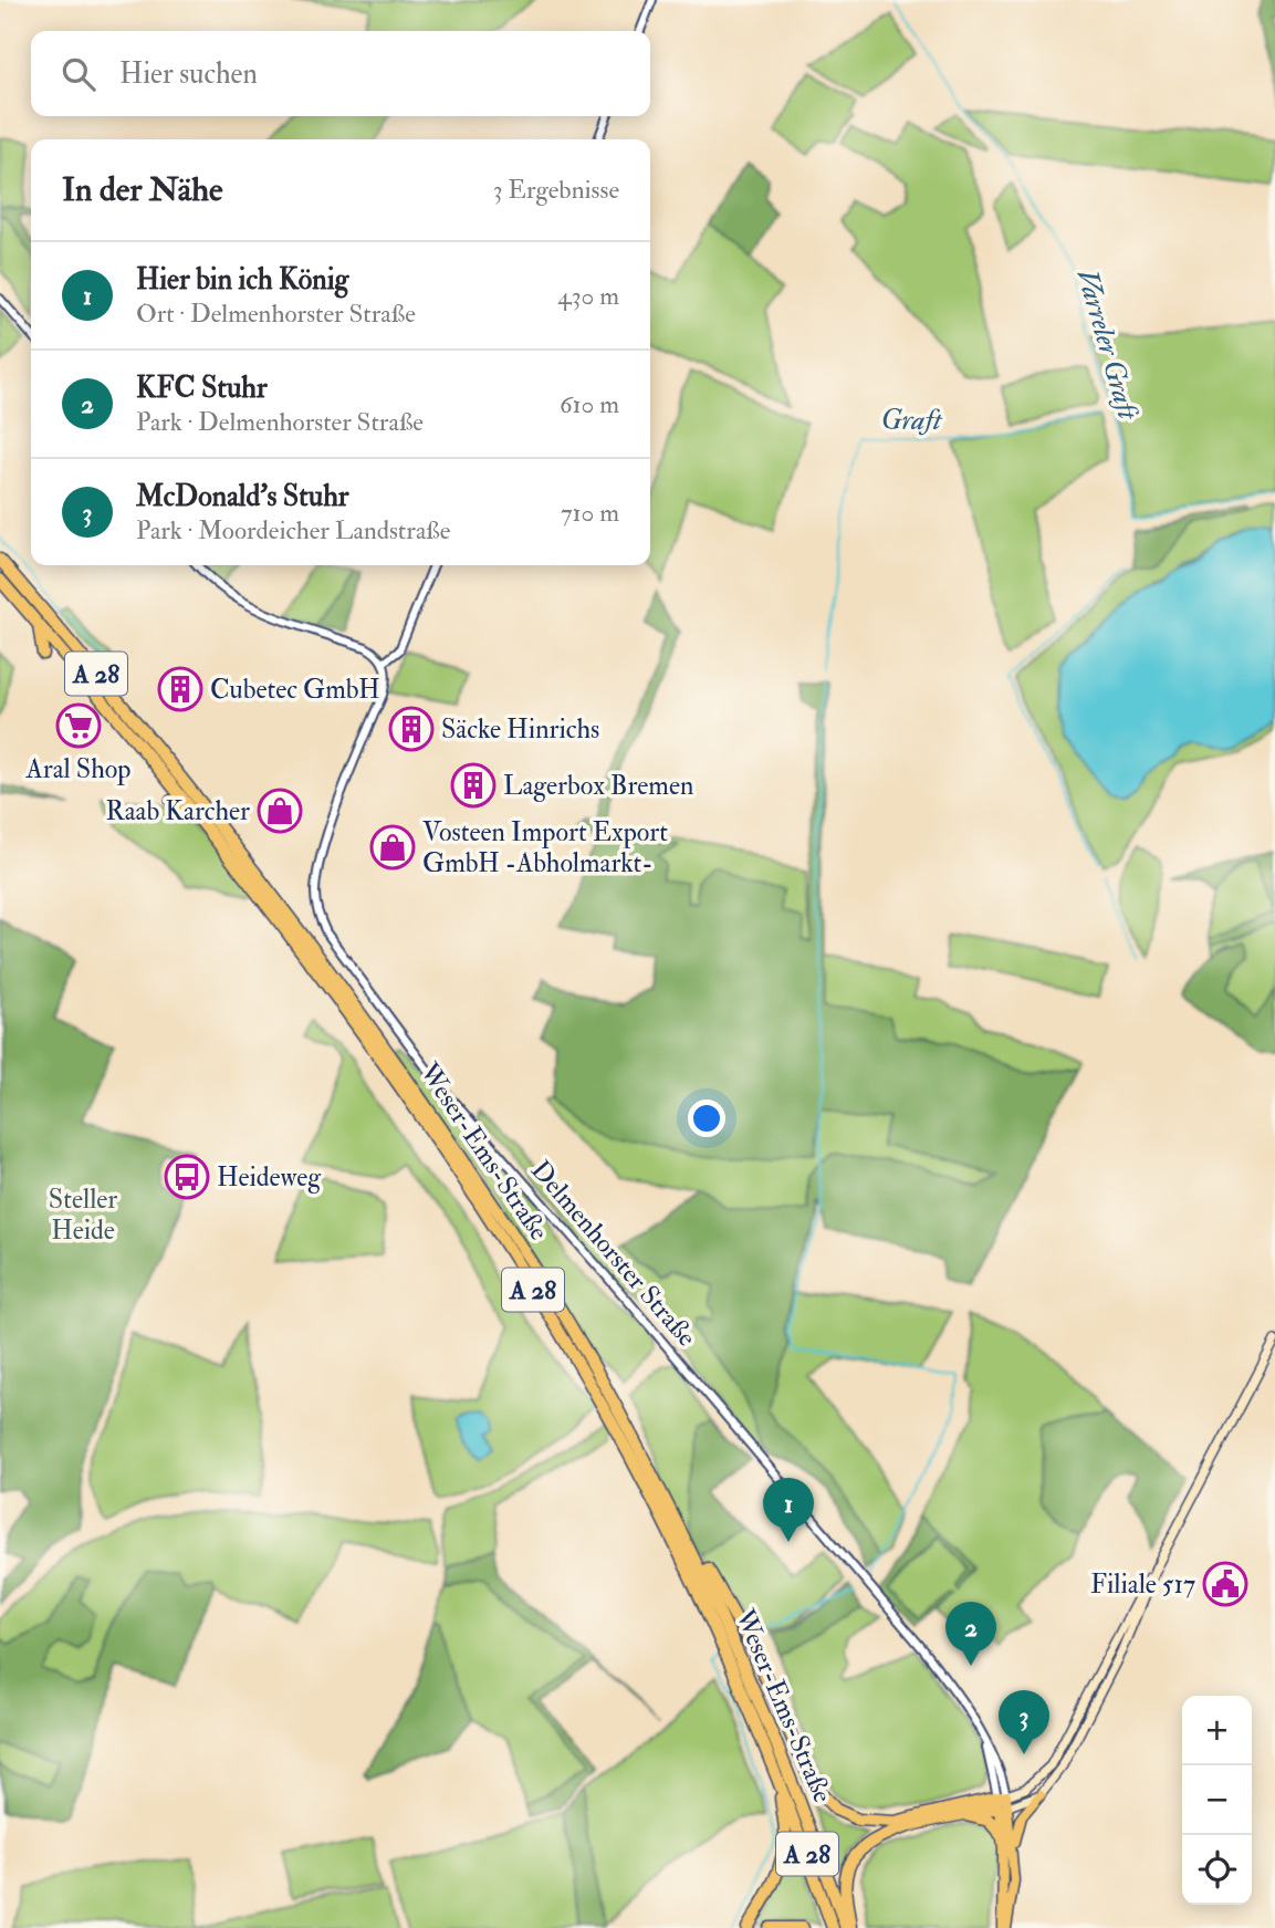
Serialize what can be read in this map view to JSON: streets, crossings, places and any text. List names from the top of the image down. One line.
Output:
{"streets":{"highway":["A 28","Weser-Ems-Straße"],"main road":["Delmenhorster Straße"]},"water":["Varreler Graft","Graft"],"parks":["Steller Heide"],"places":{"building":["Cubetec GmbH","Säcke Hinrichs","Lagerbox Bremen"],"supermarket":["Aral Shop"],"shop":["Raab Karcher","Vosteen Import Export GmbH -Abholmarkt-"],"bus stop":["Heideweg"],"public building":["Filiale 517"]},"page":{"search":"Hier suchen","heading":["In der Nähe","3 Ergebnisse"],"list":[{"mark":"1","name":"Hier bin ich König","note":"Ort · Delmenhorster Straße","value":"430 m"},{"mark":"2","name":"KFC Stuhr","note":"Park · Delmenhorster Straße","value":"610 m"},{"mark":"3","name":"McDonald's Stuhr","note":"Park · Moordeicher Landstraße","value":"710 m"}],"pins":["1","2","3"],"map_buttons":["+","−"]}}
